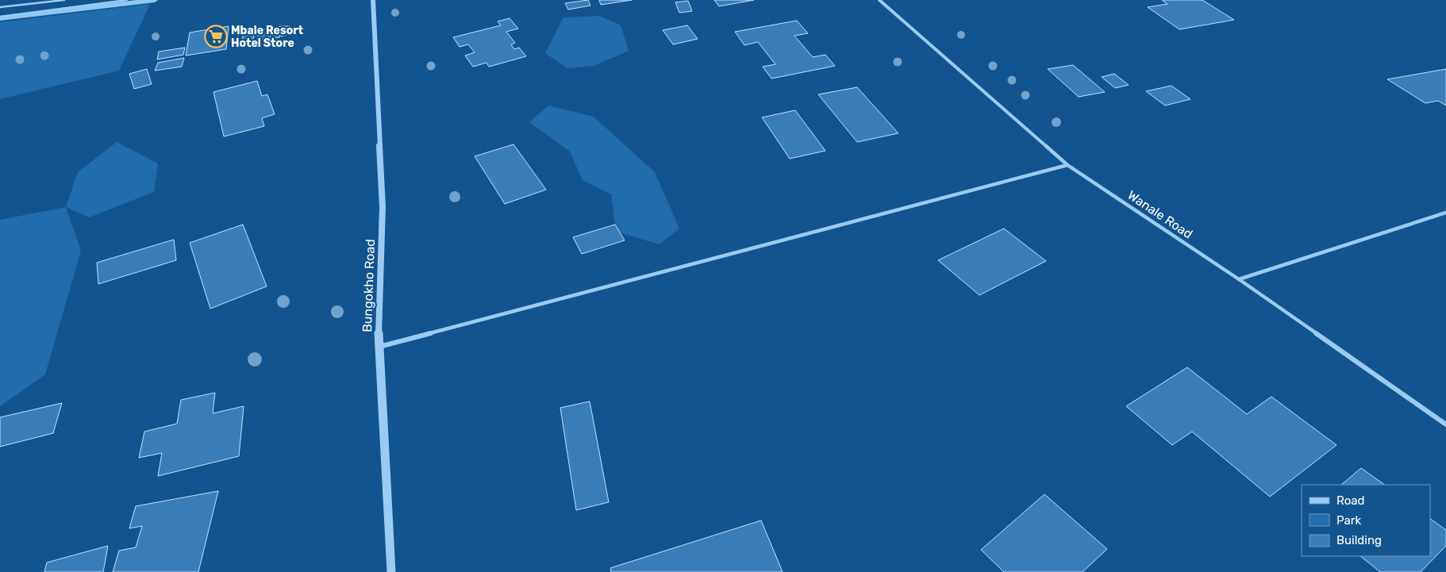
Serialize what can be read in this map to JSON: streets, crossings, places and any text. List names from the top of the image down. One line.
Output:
{"streets":{"street":["Wanale Road","Bungokho Road"]},"places":{"supermarket":["Mbale Resort Hotel Store"]},"legend":["Road","Park","Building"]}
